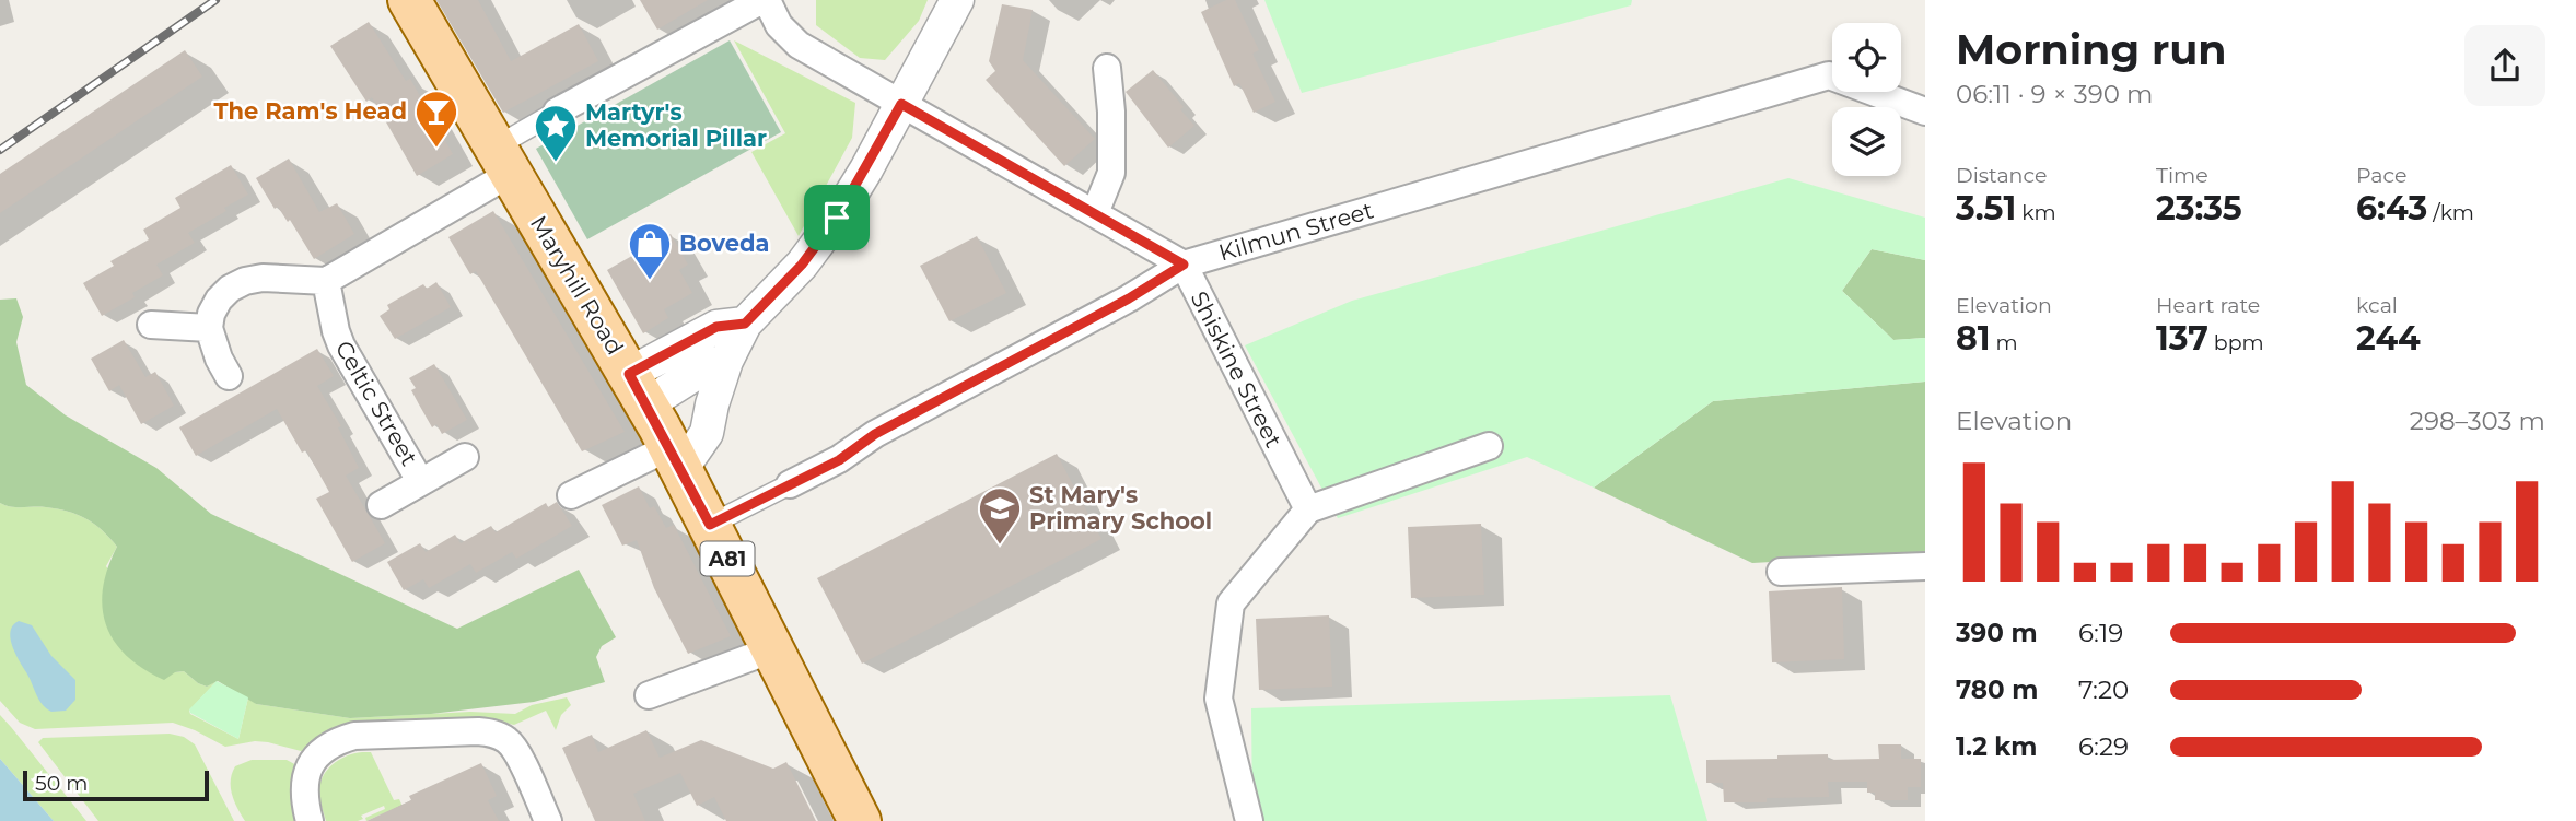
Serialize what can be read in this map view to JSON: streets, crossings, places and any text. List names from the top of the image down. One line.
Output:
{"streets":{"main road":["Maryhill Road","A81"],"street":["Kilmun Street","Shiskine Street","Celtic Street"]},"crossings":[["Kilmun Street","Maryhill Road"],["Kilmun Street","Shiskine Street"]],"places":{"bar":["The Ram's Head"],"place":["Martyr's Memorial Pillar"],"shop":["Boveda"],"school or university":["St Mary's Primary School"]},"scale_bar":"50 m","page":{"heading":["Morning run","06:11 · 9 × 390 m"],"stats":[["Distance","3.51 km"],["Time","23:35"],["Pace","6:43 /km"],["Elevation","81 m"],["Heart rate","137 bpm"],["kcal","244"]],"chart":["Elevation","298–303 m"],"list":[{"name":"390 m","note":"6:19"},{"name":"780 m","note":"7:20"},{"name":"1.2 km","note":"6:29"}],"scale":"50 m"}}
